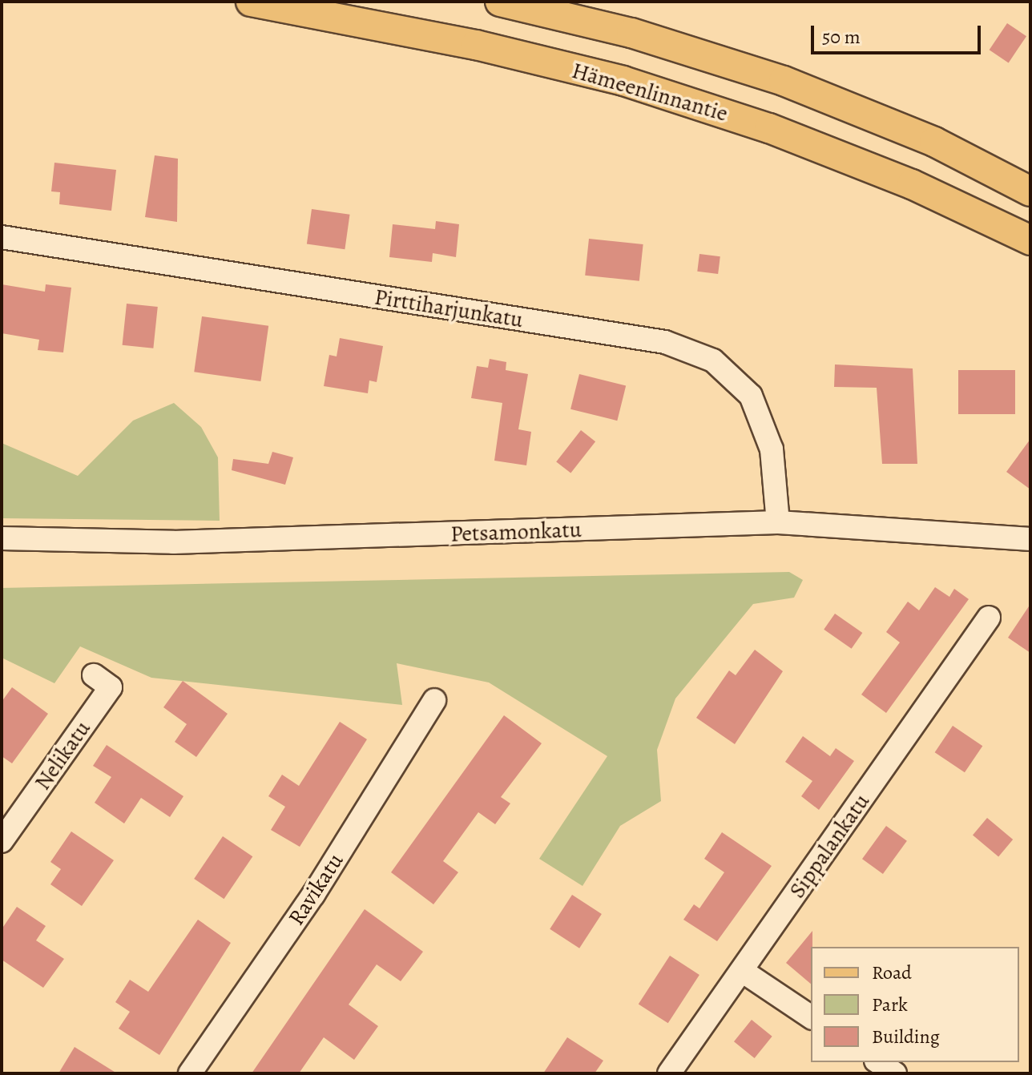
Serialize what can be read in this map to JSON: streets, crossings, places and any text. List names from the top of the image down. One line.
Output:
{"streets":{"main road":["Hämeenlinnantie"],"street":["Pirttiharjunkatu","Petsamonkatu","Nelikatu","Sippalankatu","Ravikatu"]},"crossings":[["Pirttiharjunkatu","Petsamonkatu"]],"legend":["Road","Park","Building"],"scale_bar":"50 m"}
